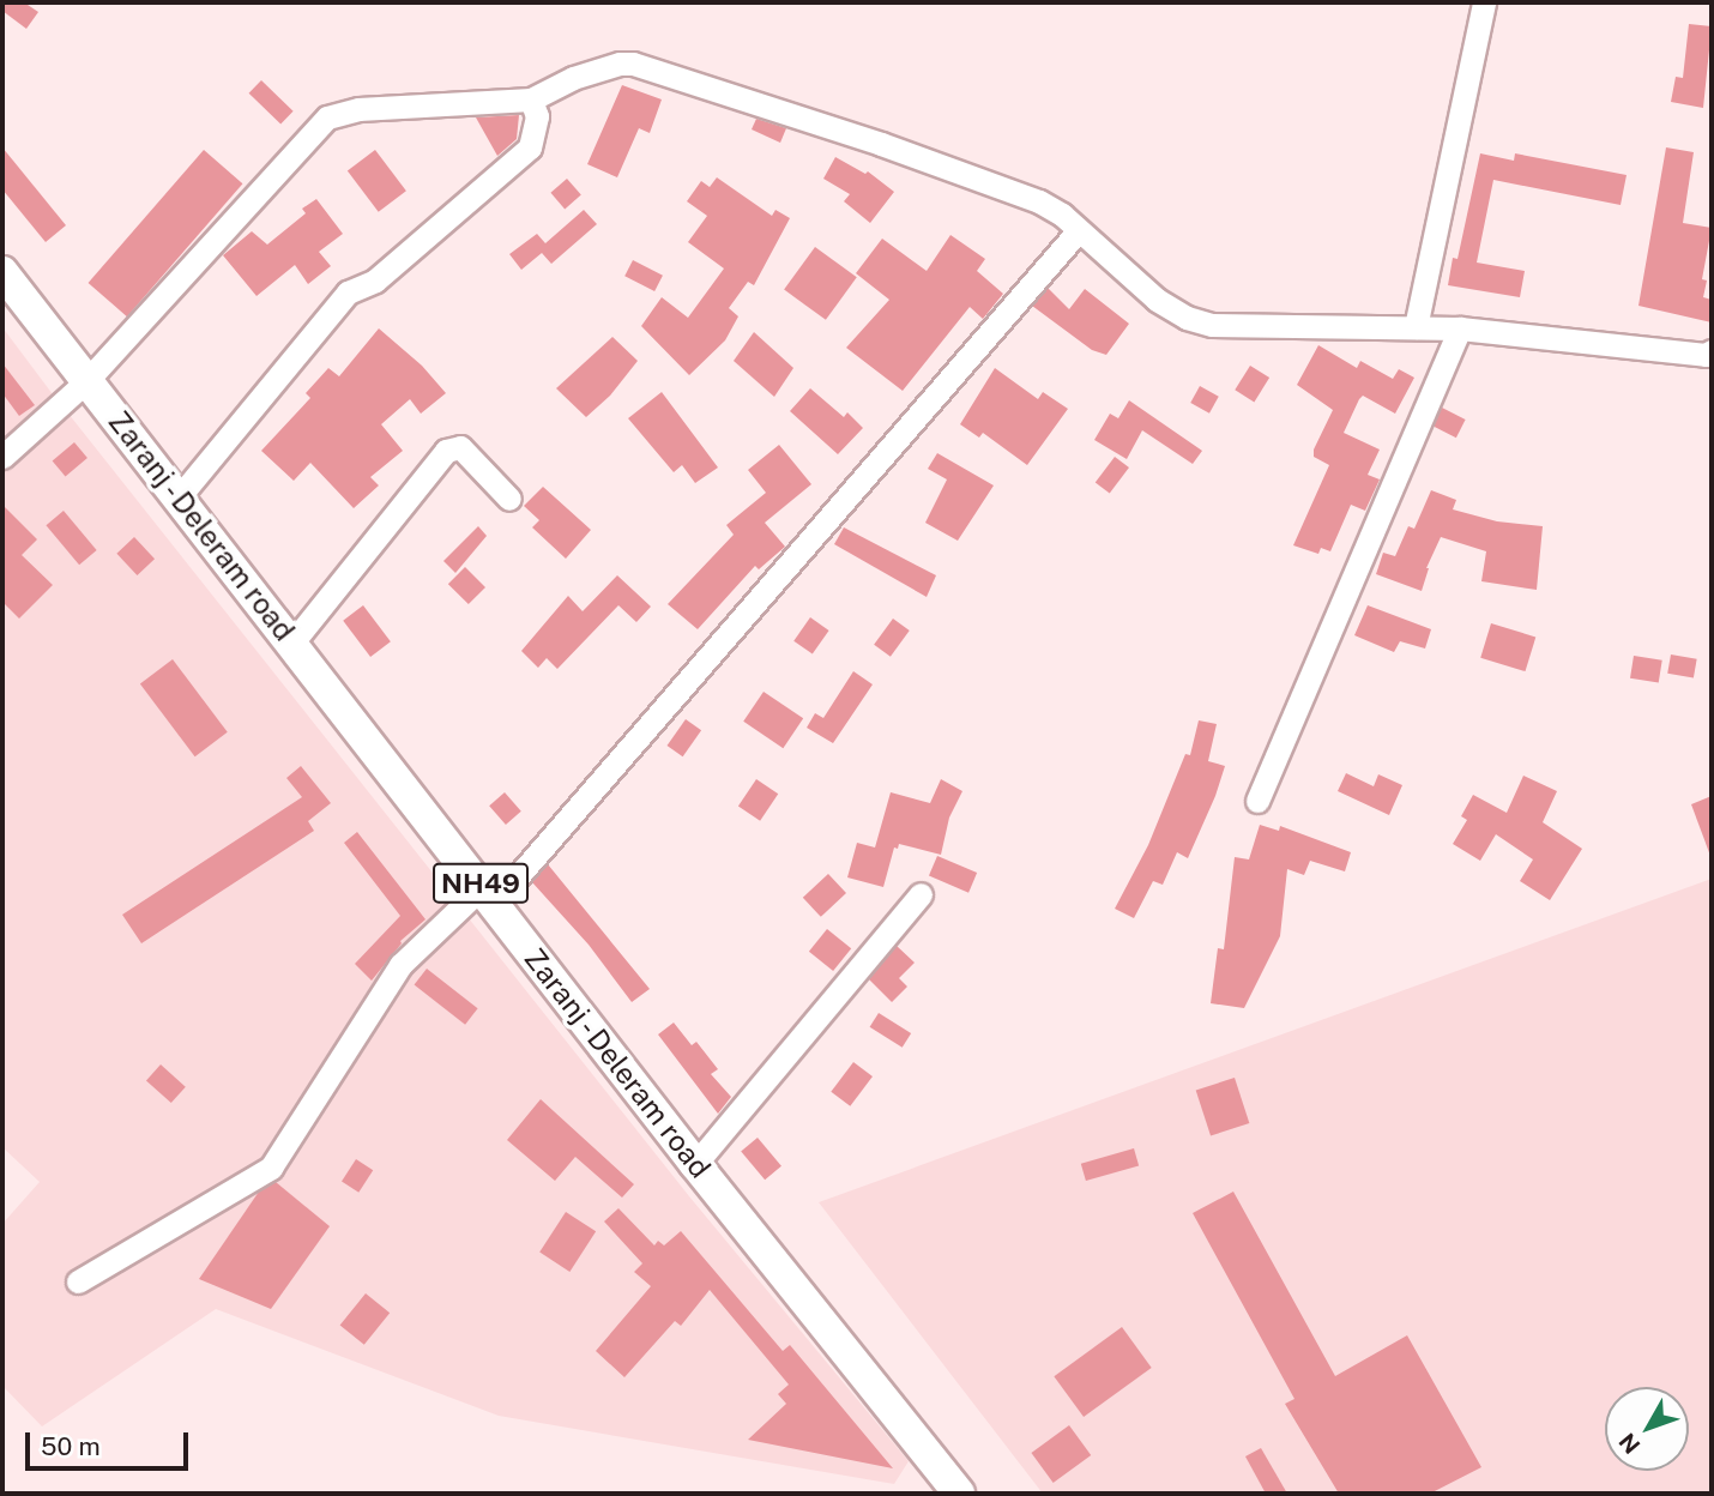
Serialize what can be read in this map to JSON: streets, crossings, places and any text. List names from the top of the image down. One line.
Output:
{"streets":{"highway":["Zaranj - Deleram road","NH49"]},"scale_bar":"50 m","north":"bottom left"}
